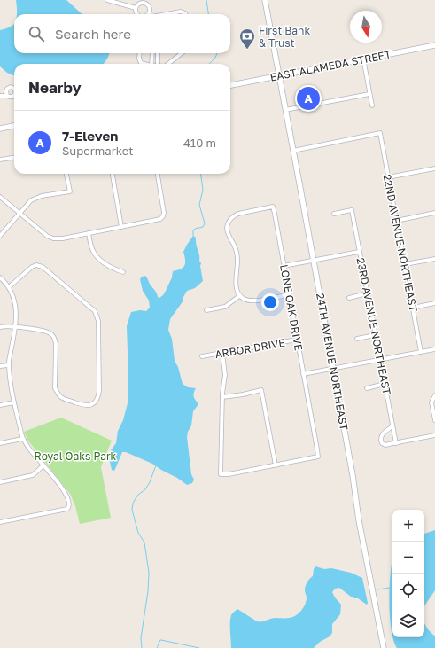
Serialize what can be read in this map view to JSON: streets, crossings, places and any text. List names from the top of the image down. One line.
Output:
{"streets":{"street":["EAST ALAMEDA STREET","22ND AVENUE NORTHEAST","LONE OAK DRIVE","23RD AVENUE NORTHEAST","ARBOR DRIVE","24TH AVENUE NORTHEAST"]},"crossings":[["EAST ALAMEDA STREET","24TH AVENUE NORTHEAST"],["22ND AVENUE NORTHEAST","24TH AVENUE NORTHEAST"],["LONE OAK DRIVE","ARBOR DRIVE"]],"parks":["Royal Oaks Park"],"places":{"bank":["First Bank & Trust"]},"north":"bottom","page":{"search":"Search here","heading":"Nearby","pins":"A","list":[{"mark":"A","name":"7-Eleven","note":"Supermarket","value":"410 m"}],"map_buttons":["+","−"]}}
